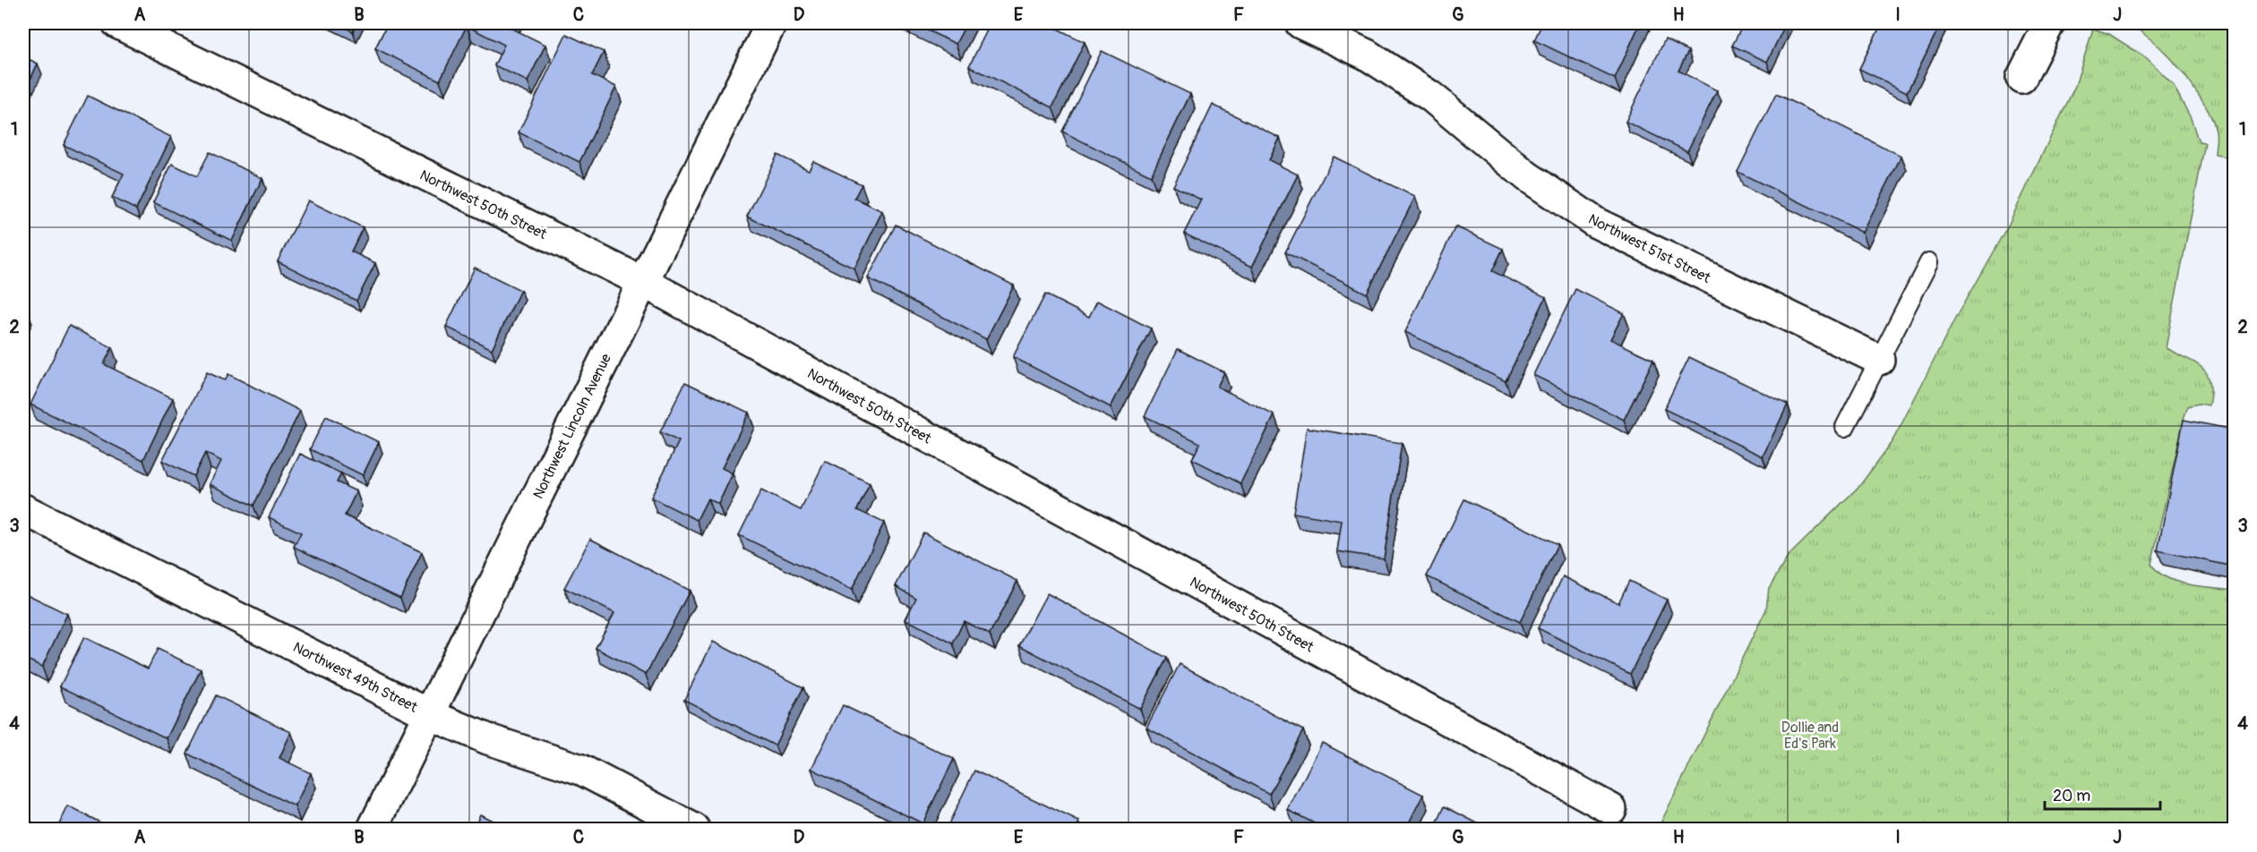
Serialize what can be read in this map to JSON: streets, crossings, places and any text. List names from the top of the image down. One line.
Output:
{"streets":{"street":["Northwest 50th Street","Northwest 51st Street","Northwest Lincoln Avenue","Northwest 49th Street"]},"crossings":[["Northwest 50th Street","Northwest Lincoln Avenue"],["Northwest Lincoln Avenue","Northwest 49th Street"]],"parks":["Dollie and Ed's Park"],"scale_bar":"20 m","grid":{"columns":["A","B","C","D","E","F","G","H","I","J"],"rows":["1","2","3","4"]}}
